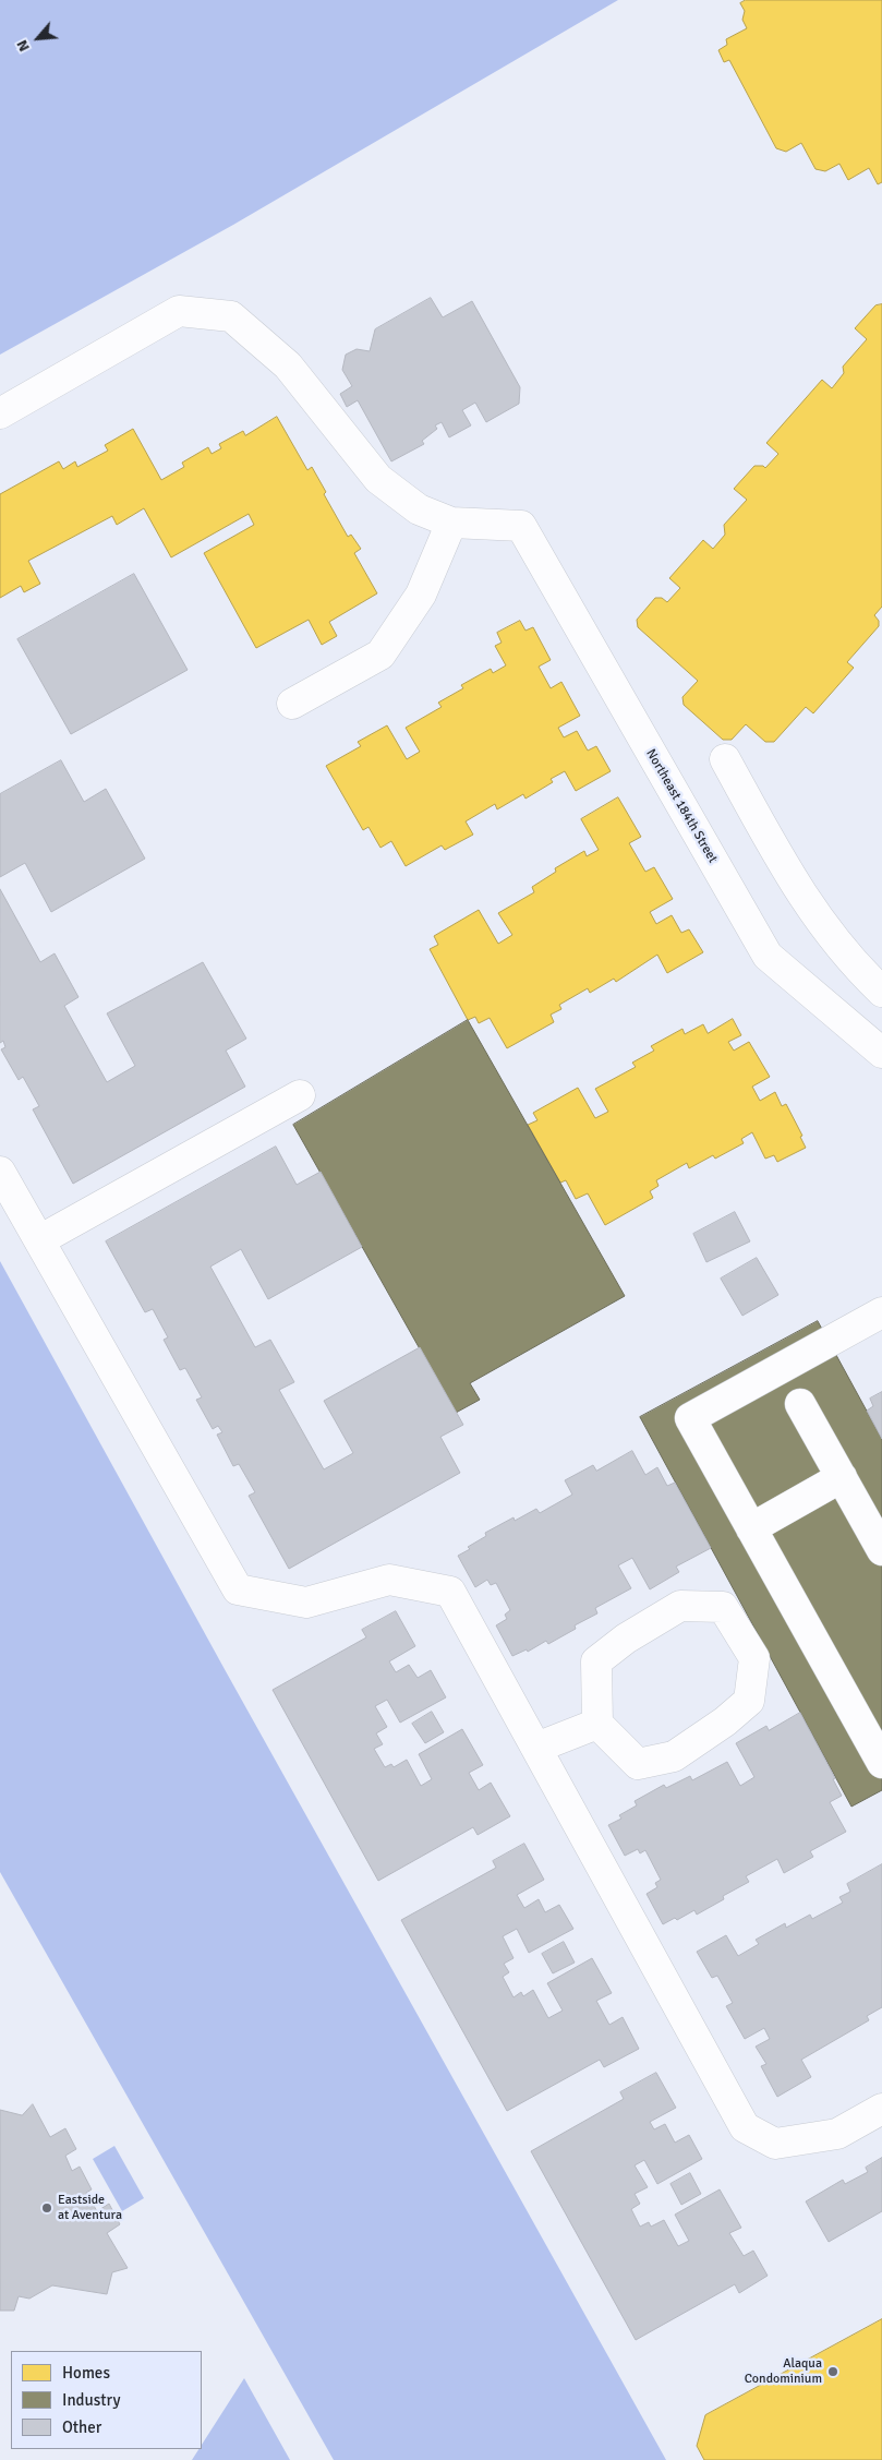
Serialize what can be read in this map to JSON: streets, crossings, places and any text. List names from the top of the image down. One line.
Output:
{"streets":{"street":["Northeast 184th Street"]},"places":["Eastside at Aventura","Alaqua Condominium"],"legend":["Homes","Industry","Other"],"north":"bottom left"}
